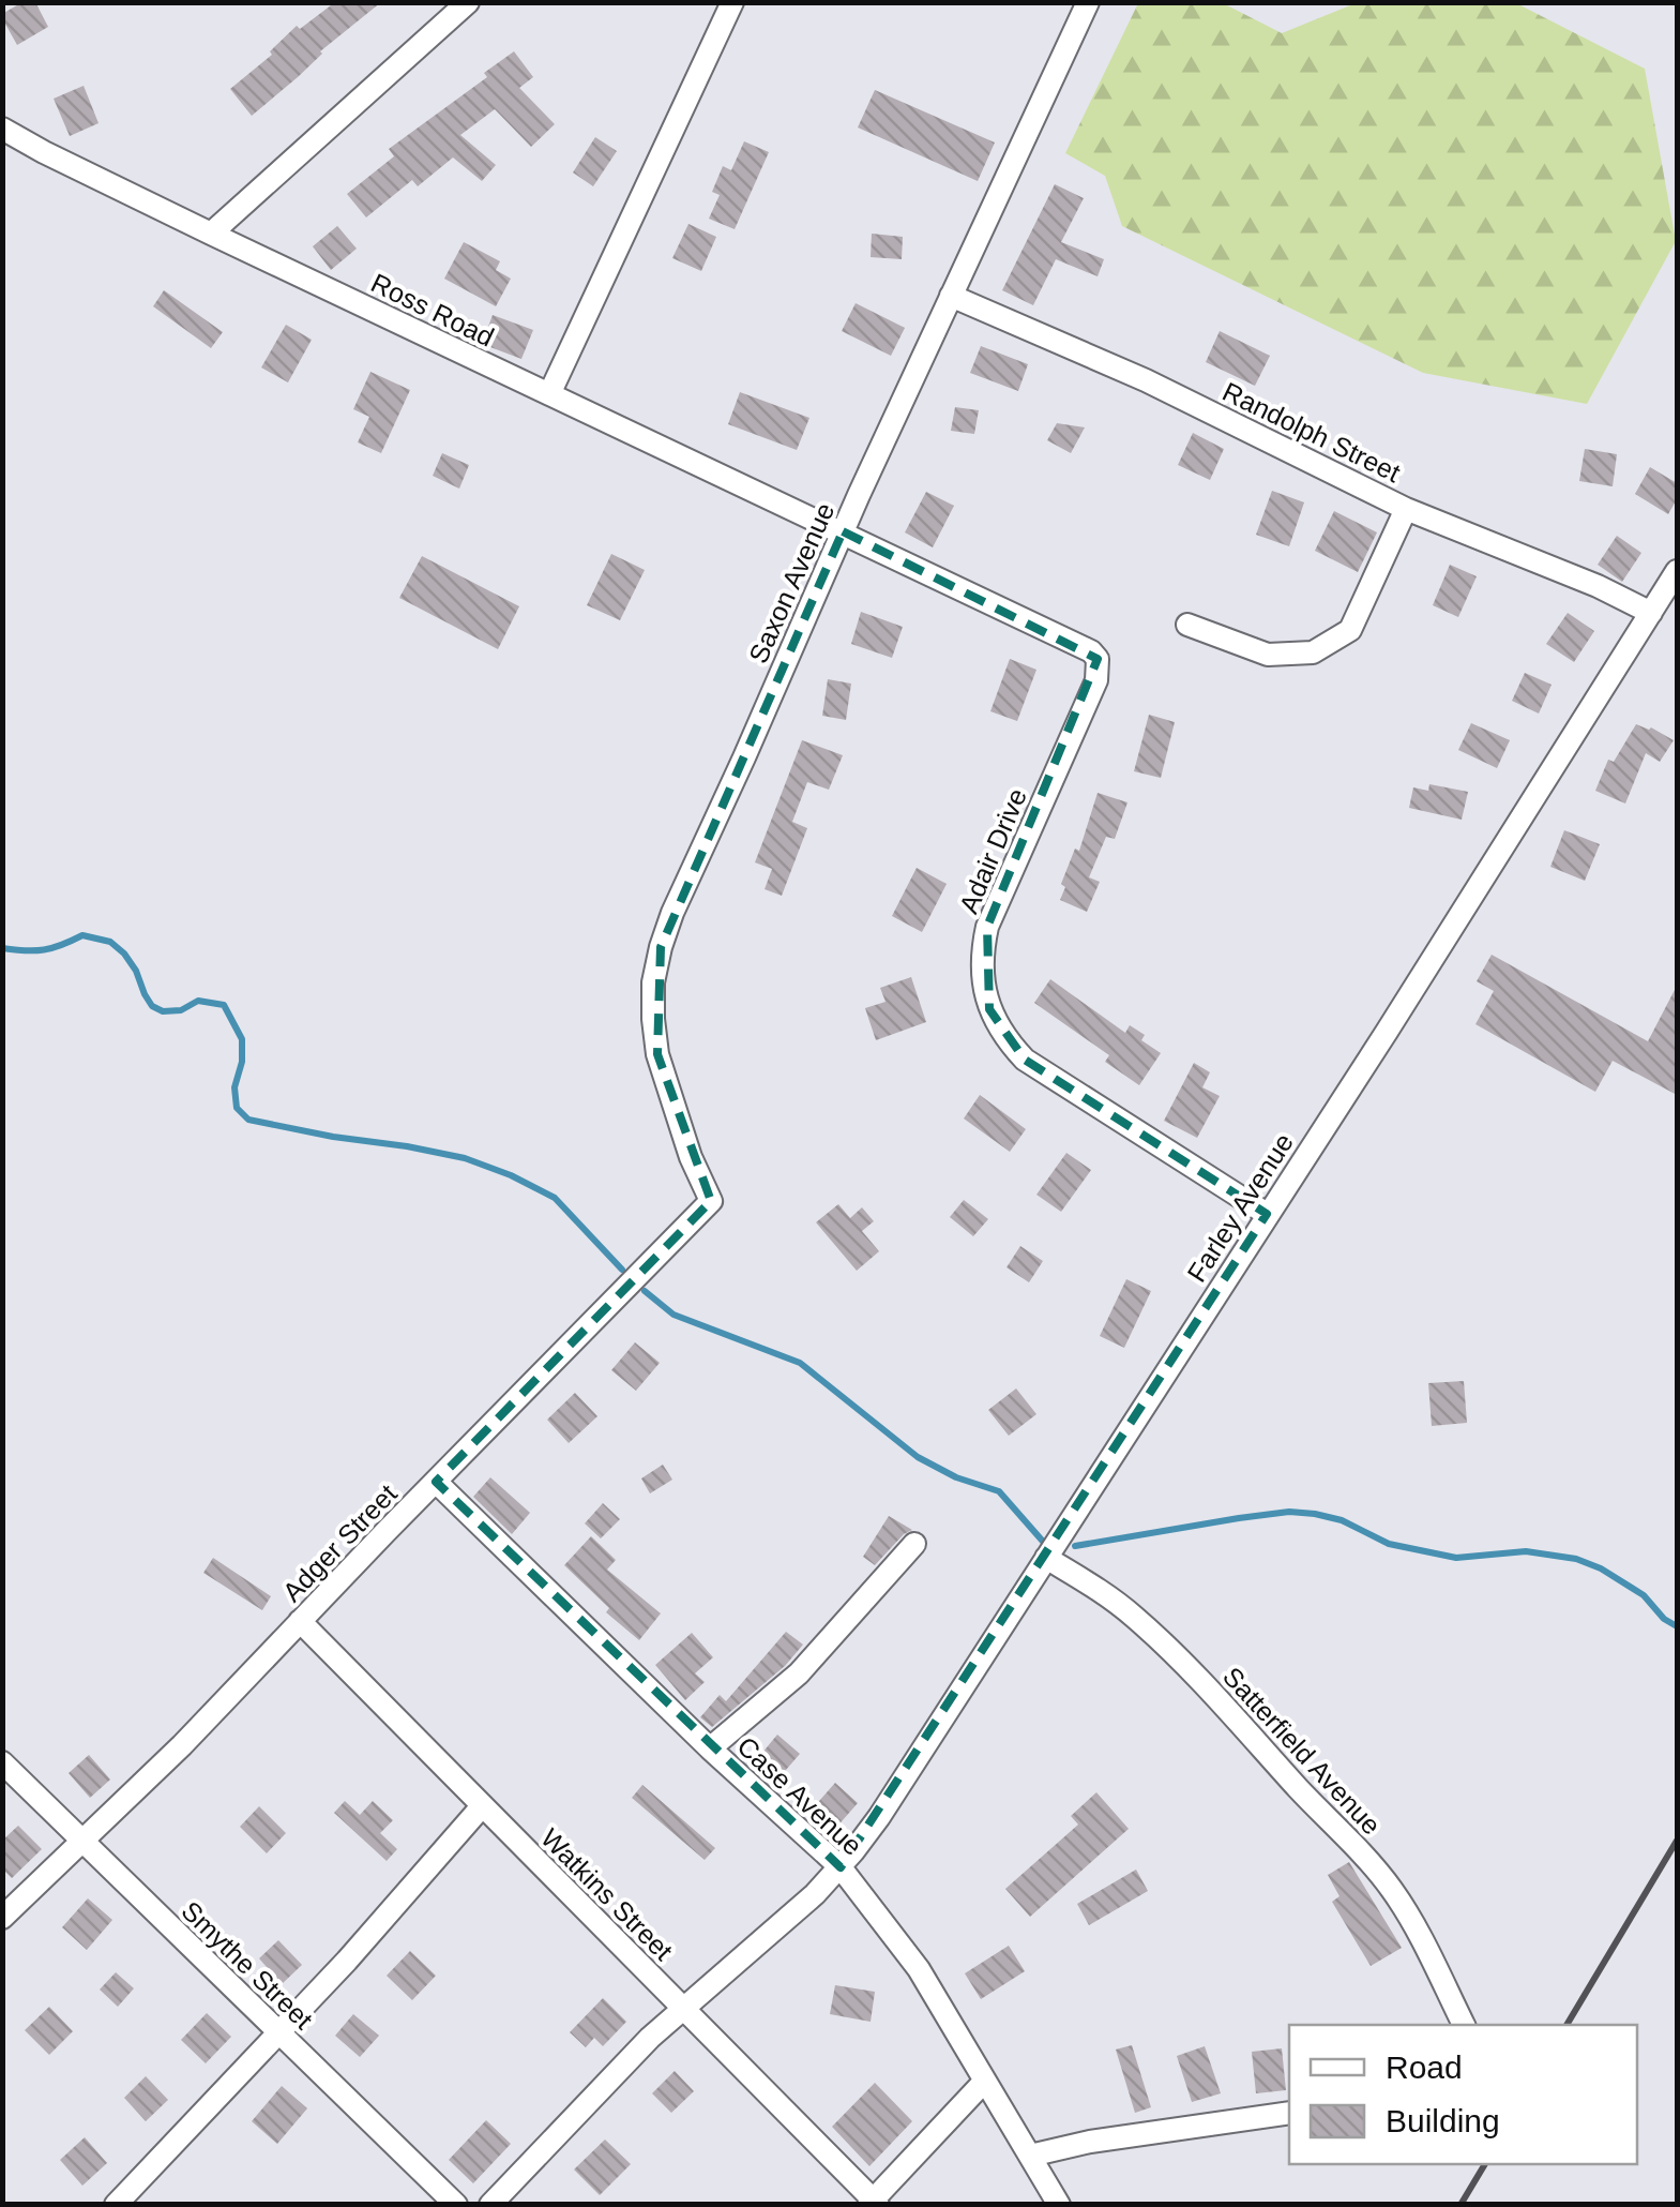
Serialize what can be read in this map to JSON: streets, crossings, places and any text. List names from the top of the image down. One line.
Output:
{"streets":{"street":["Ross Road","Randolph Street","Saxon Avenue","Adair Drive","Farley Avenue","Adger Street","Satterfield Avenue","Case Avenue","Watkins Street","Smythe Street"]},"crossings":[["Ross Road","Saxon Avenue"],["Ross Road","Adair Drive"],["Randolph Street","Saxon Avenue"],["Randolph Street","Farley Avenue"],["Saxon Avenue","Adair Drive"],["Saxon Avenue","Adger Street"],["Adair Drive","Farley Avenue"],["Farley Avenue","Satterfield Avenue"],["Farley Avenue","Case Avenue"],["Farley Avenue","Watkins Street"],["Adger Street","Case Avenue"],["Adger Street","Watkins Street"],["Adger Street","Smythe Street"]],"legend":["Road","Building"]}
